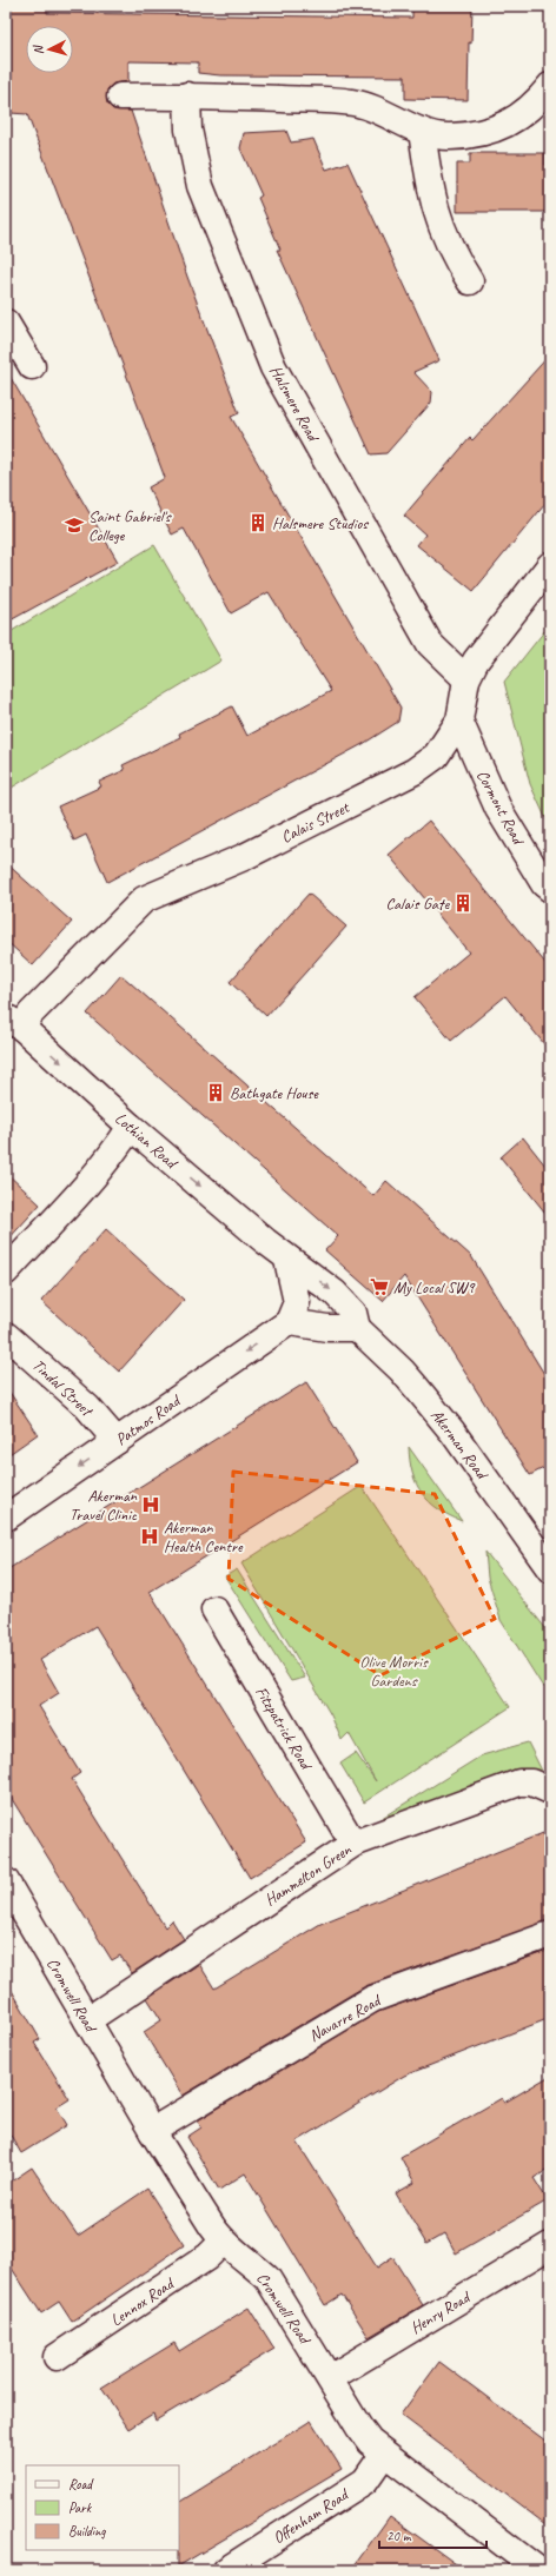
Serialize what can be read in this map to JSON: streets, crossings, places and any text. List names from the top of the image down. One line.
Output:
{"streets":{"street":["Halsmere Road","Cormont Road","Calais Street","Lothian Road","Tindal Street","Patmos Road","Akerman Road","Fitzpatrick Road","Hammelton Green","Cromwell Road","Navarre Road","Lennox Road","Henry Road","Offenham Road"]},"crossings":[["Halsmere Road","Calais Street"],["Cormont Road","Calais Street"],["Calais Street","Lothian Road"],["Lothian Road","Akerman Road"],["Tindal Street","Patmos Road"],["Fitzpatrick Road","Hammelton Green"],["Hammelton Green","Cromwell Road"],["Cromwell Road","Navarre Road"],["Cromwell Road","Lennox Road"],["Cromwell Road","Henry Road"],["Cromwell Road","Offenham Road"]],"one_way":["Lothian Road"],"parks":["Olive Morris Gardens"],"places":{"building":["Halsmere Studios","Calais Gate","Bathgate House"],"school or university":["Saint Gabriel's College"],"supermarket":["My Local SW9"],"hospital":["Akerman Travel Clinic","Akerman Health Centre"]},"legend":["Road","Park","Building"],"scale_bar":"20 m","north":"left"}
